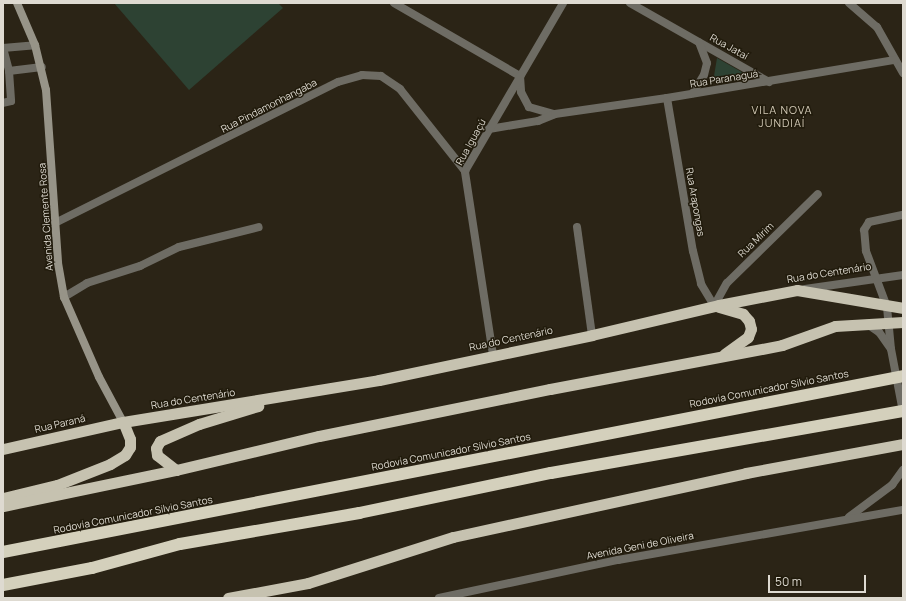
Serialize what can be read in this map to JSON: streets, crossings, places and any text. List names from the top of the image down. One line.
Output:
{"streets":{"highway":["Rua do Centenário","Rodovia Comunicador Silvio Santos","Rua Paraná"],"main road":["Avenida Clemente Rosa"],"street":["Rua Jataí","Rua Paranaguá","Rua Pindamonhangaba","Rua Iguaçú","Rua Arapongas","Rua Mirim","Avenida Geni de Oliveira"]},"crossings":[["Rua Jataí","Rua Paranaguá"],["Rua Paranaguá","Rua Iguaçú"],["Rua Paranaguá","Rua Arapongas"],["Rua Pindamonhangaba","Rua Iguaçú"],["Rua Pindamonhangaba","Avenida Clemente Rosa"],["Rua Iguaçú","Rua do Centenário"],["Rua Arapongas","Rua Mirim"],["Rua Arapongas","Rua do Centenário"],["Avenida Clemente Rosa","Rua do Centenário"],["Avenida Clemente Rosa","Rua Paraná"],["Rua Mirim","Rua do Centenário"],["Rua do Centenário","Rua Paraná"]],"districts":["VILA NOVA JUNDIAÍ"],"scale_bar":"50 m"}
